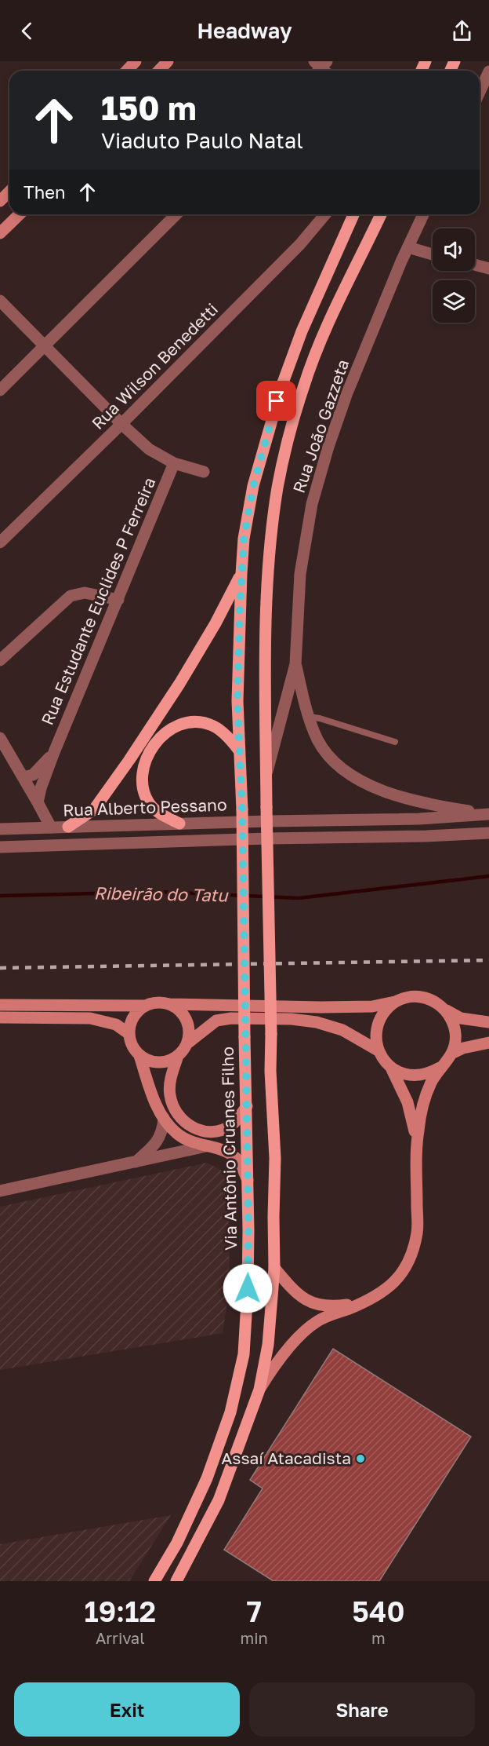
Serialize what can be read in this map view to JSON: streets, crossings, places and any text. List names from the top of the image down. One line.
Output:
{"streets":{"main road":["Via Antônio Cruanes Filho"],"street":["Rua Wilson Benedetti","Rua João Gazzeta","Rua Estudante Euclides P Ferreira","Rua Alberto Pessano"]},"water":["Ribeirão do Tatu"],"places":["Assaí Atacadista"],"page":{"header":"Headway","turn":["150 m","Viaduto Paulo Natal"],"then":"Then","eta":["19:12","Arrival","7","min","540","m"],"buttons":["Exit","Share"]}}
